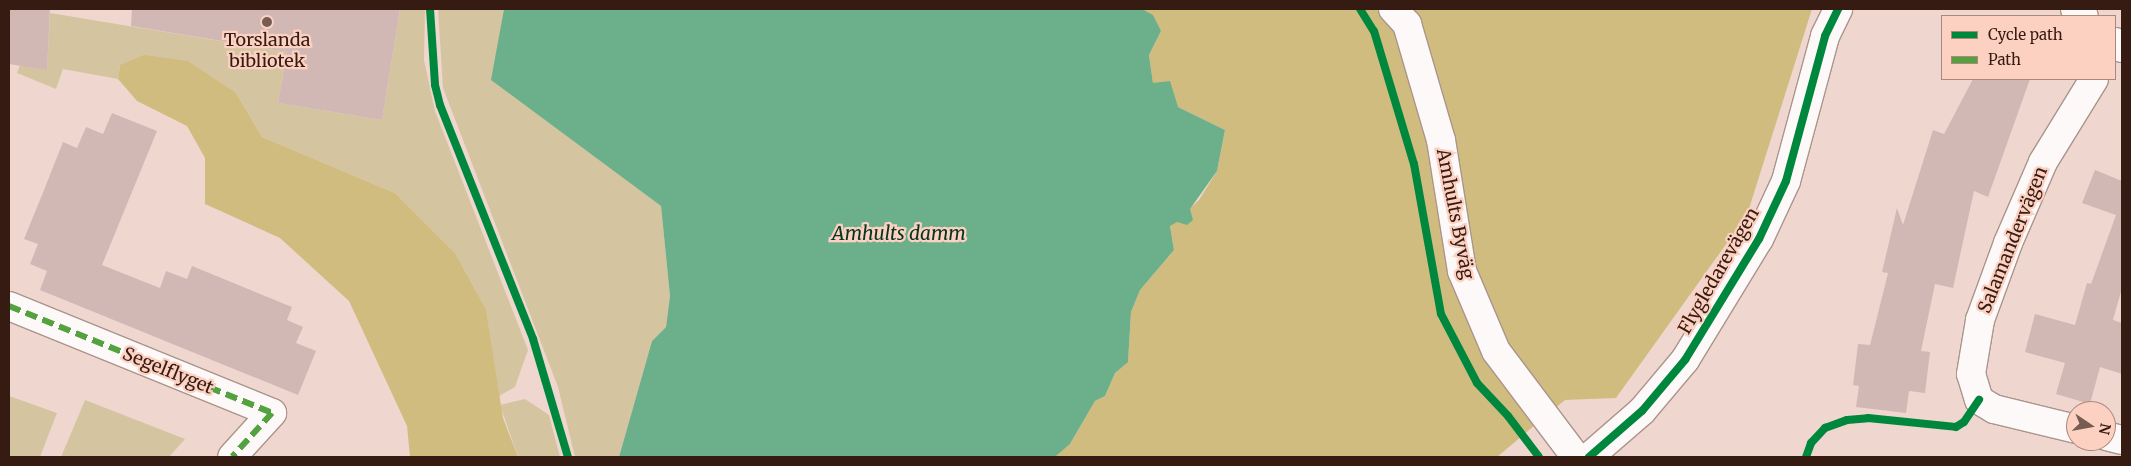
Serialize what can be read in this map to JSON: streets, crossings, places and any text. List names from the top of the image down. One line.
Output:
{"streets":{"street":["Amhults Byväg","Salamandervägen","Flygledarevägen","Segelflyget"]},"water":["Amhults damm"],"places":["Torslanda bibliotek"],"legend":["Cycle path","Path"],"north":"right"}
